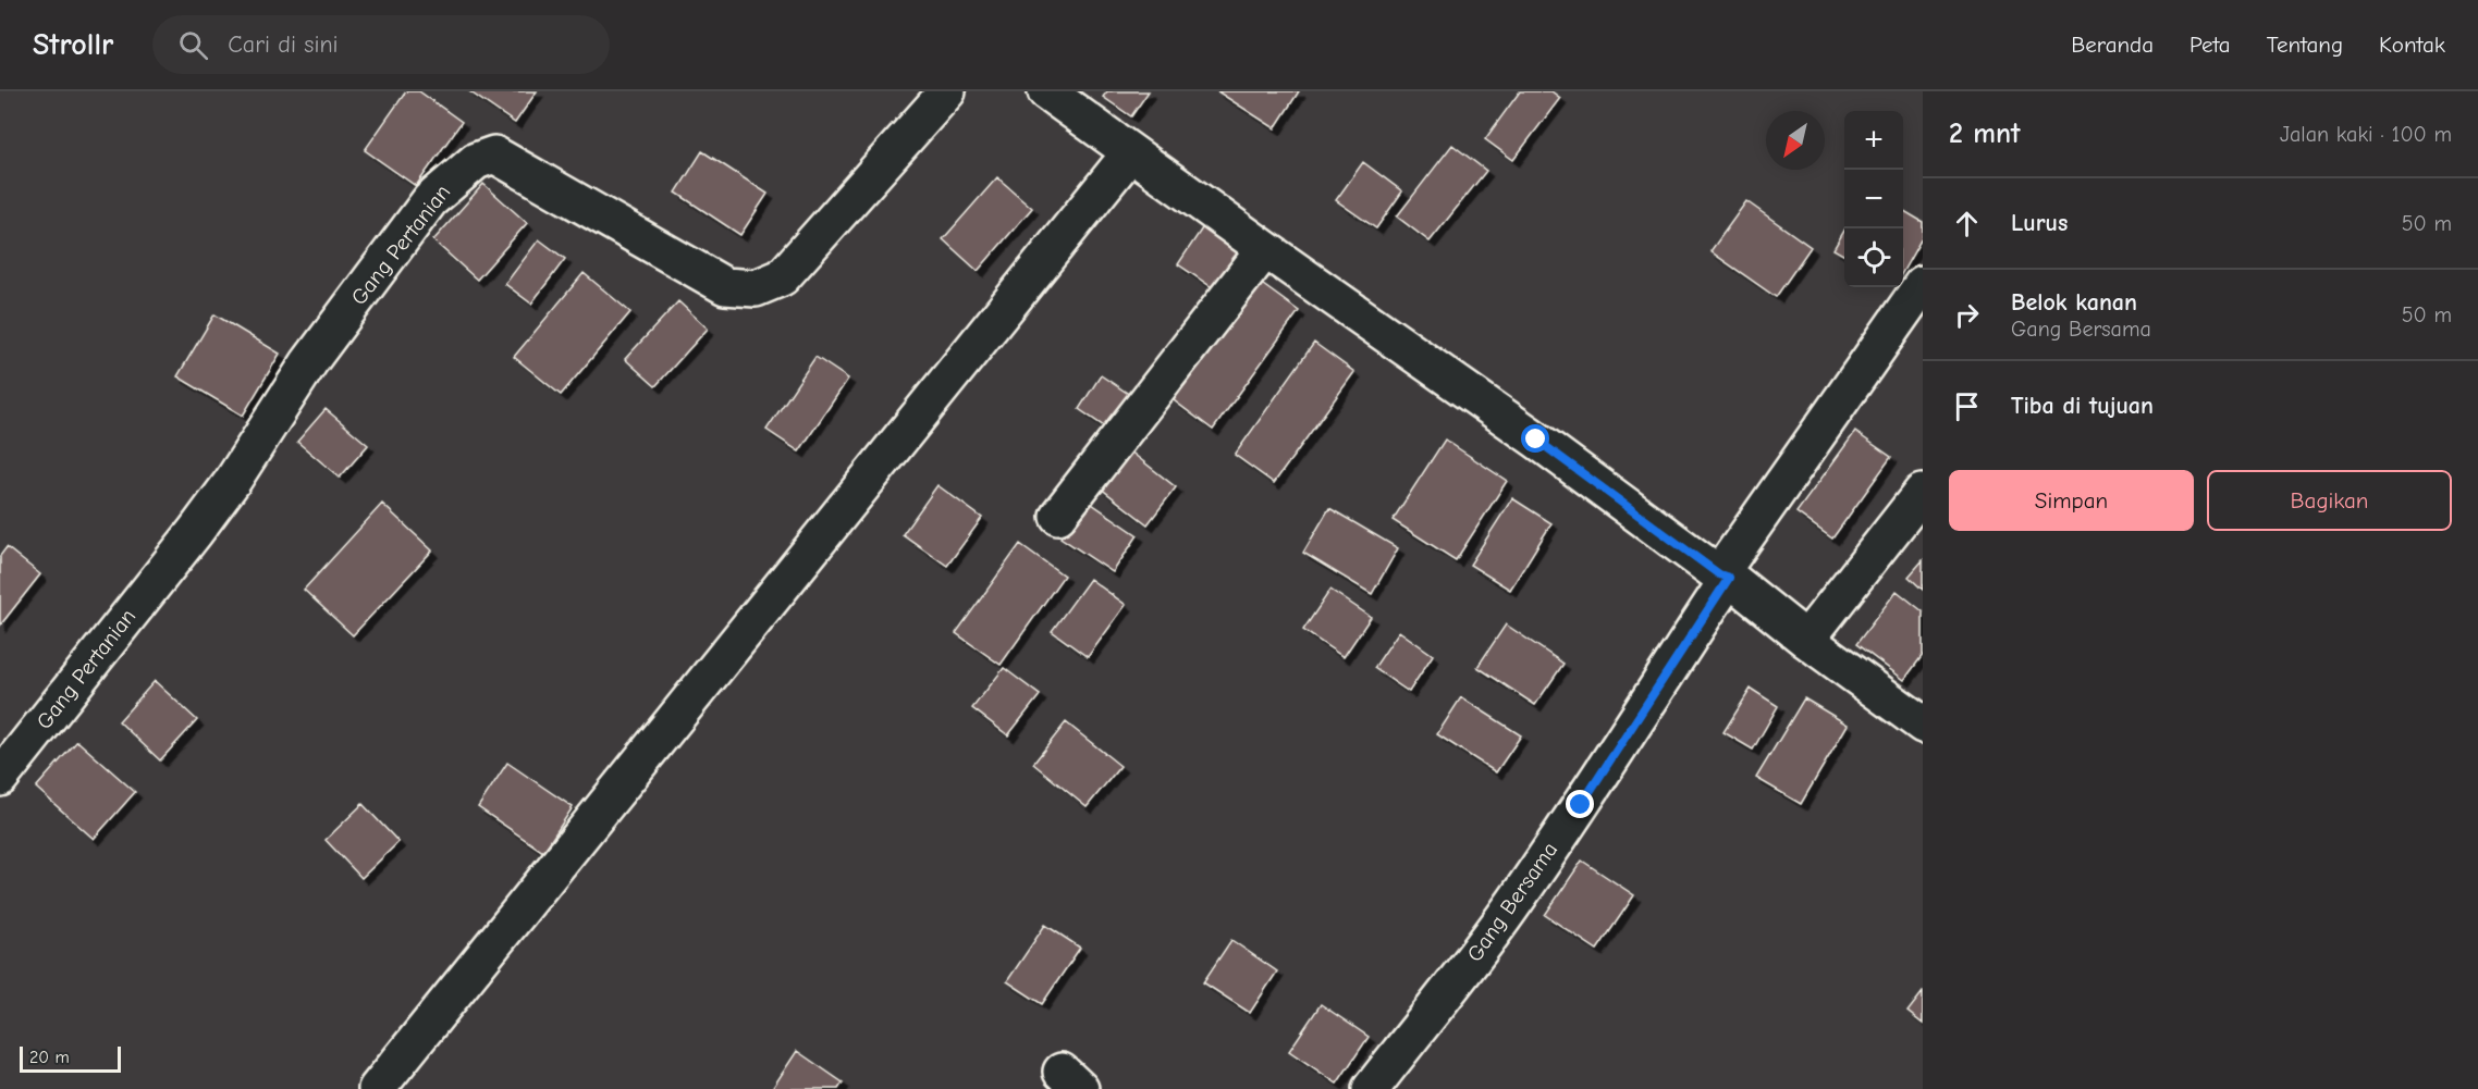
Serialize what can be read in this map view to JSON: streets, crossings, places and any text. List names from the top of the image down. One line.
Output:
{"streets":{"street":["Gang Pertanian","Gang Bersama"]},"scale_bar":"20 m","north":"bottom left","page":{"header":"Strollr","search":"Cari di sini","nav":["Beranda","Peta","Tentang","Kontak"],"heading":["2 mnt","Jalan kaki · 100 m"],"map_buttons":["+","−"],"list":[["Lurus","50 m"],["Belok kanan","Gang Bersama","50 m"],"Tiba di tujuan"],"buttons":["Simpan","Bagikan"],"scale":"20 m"}}
